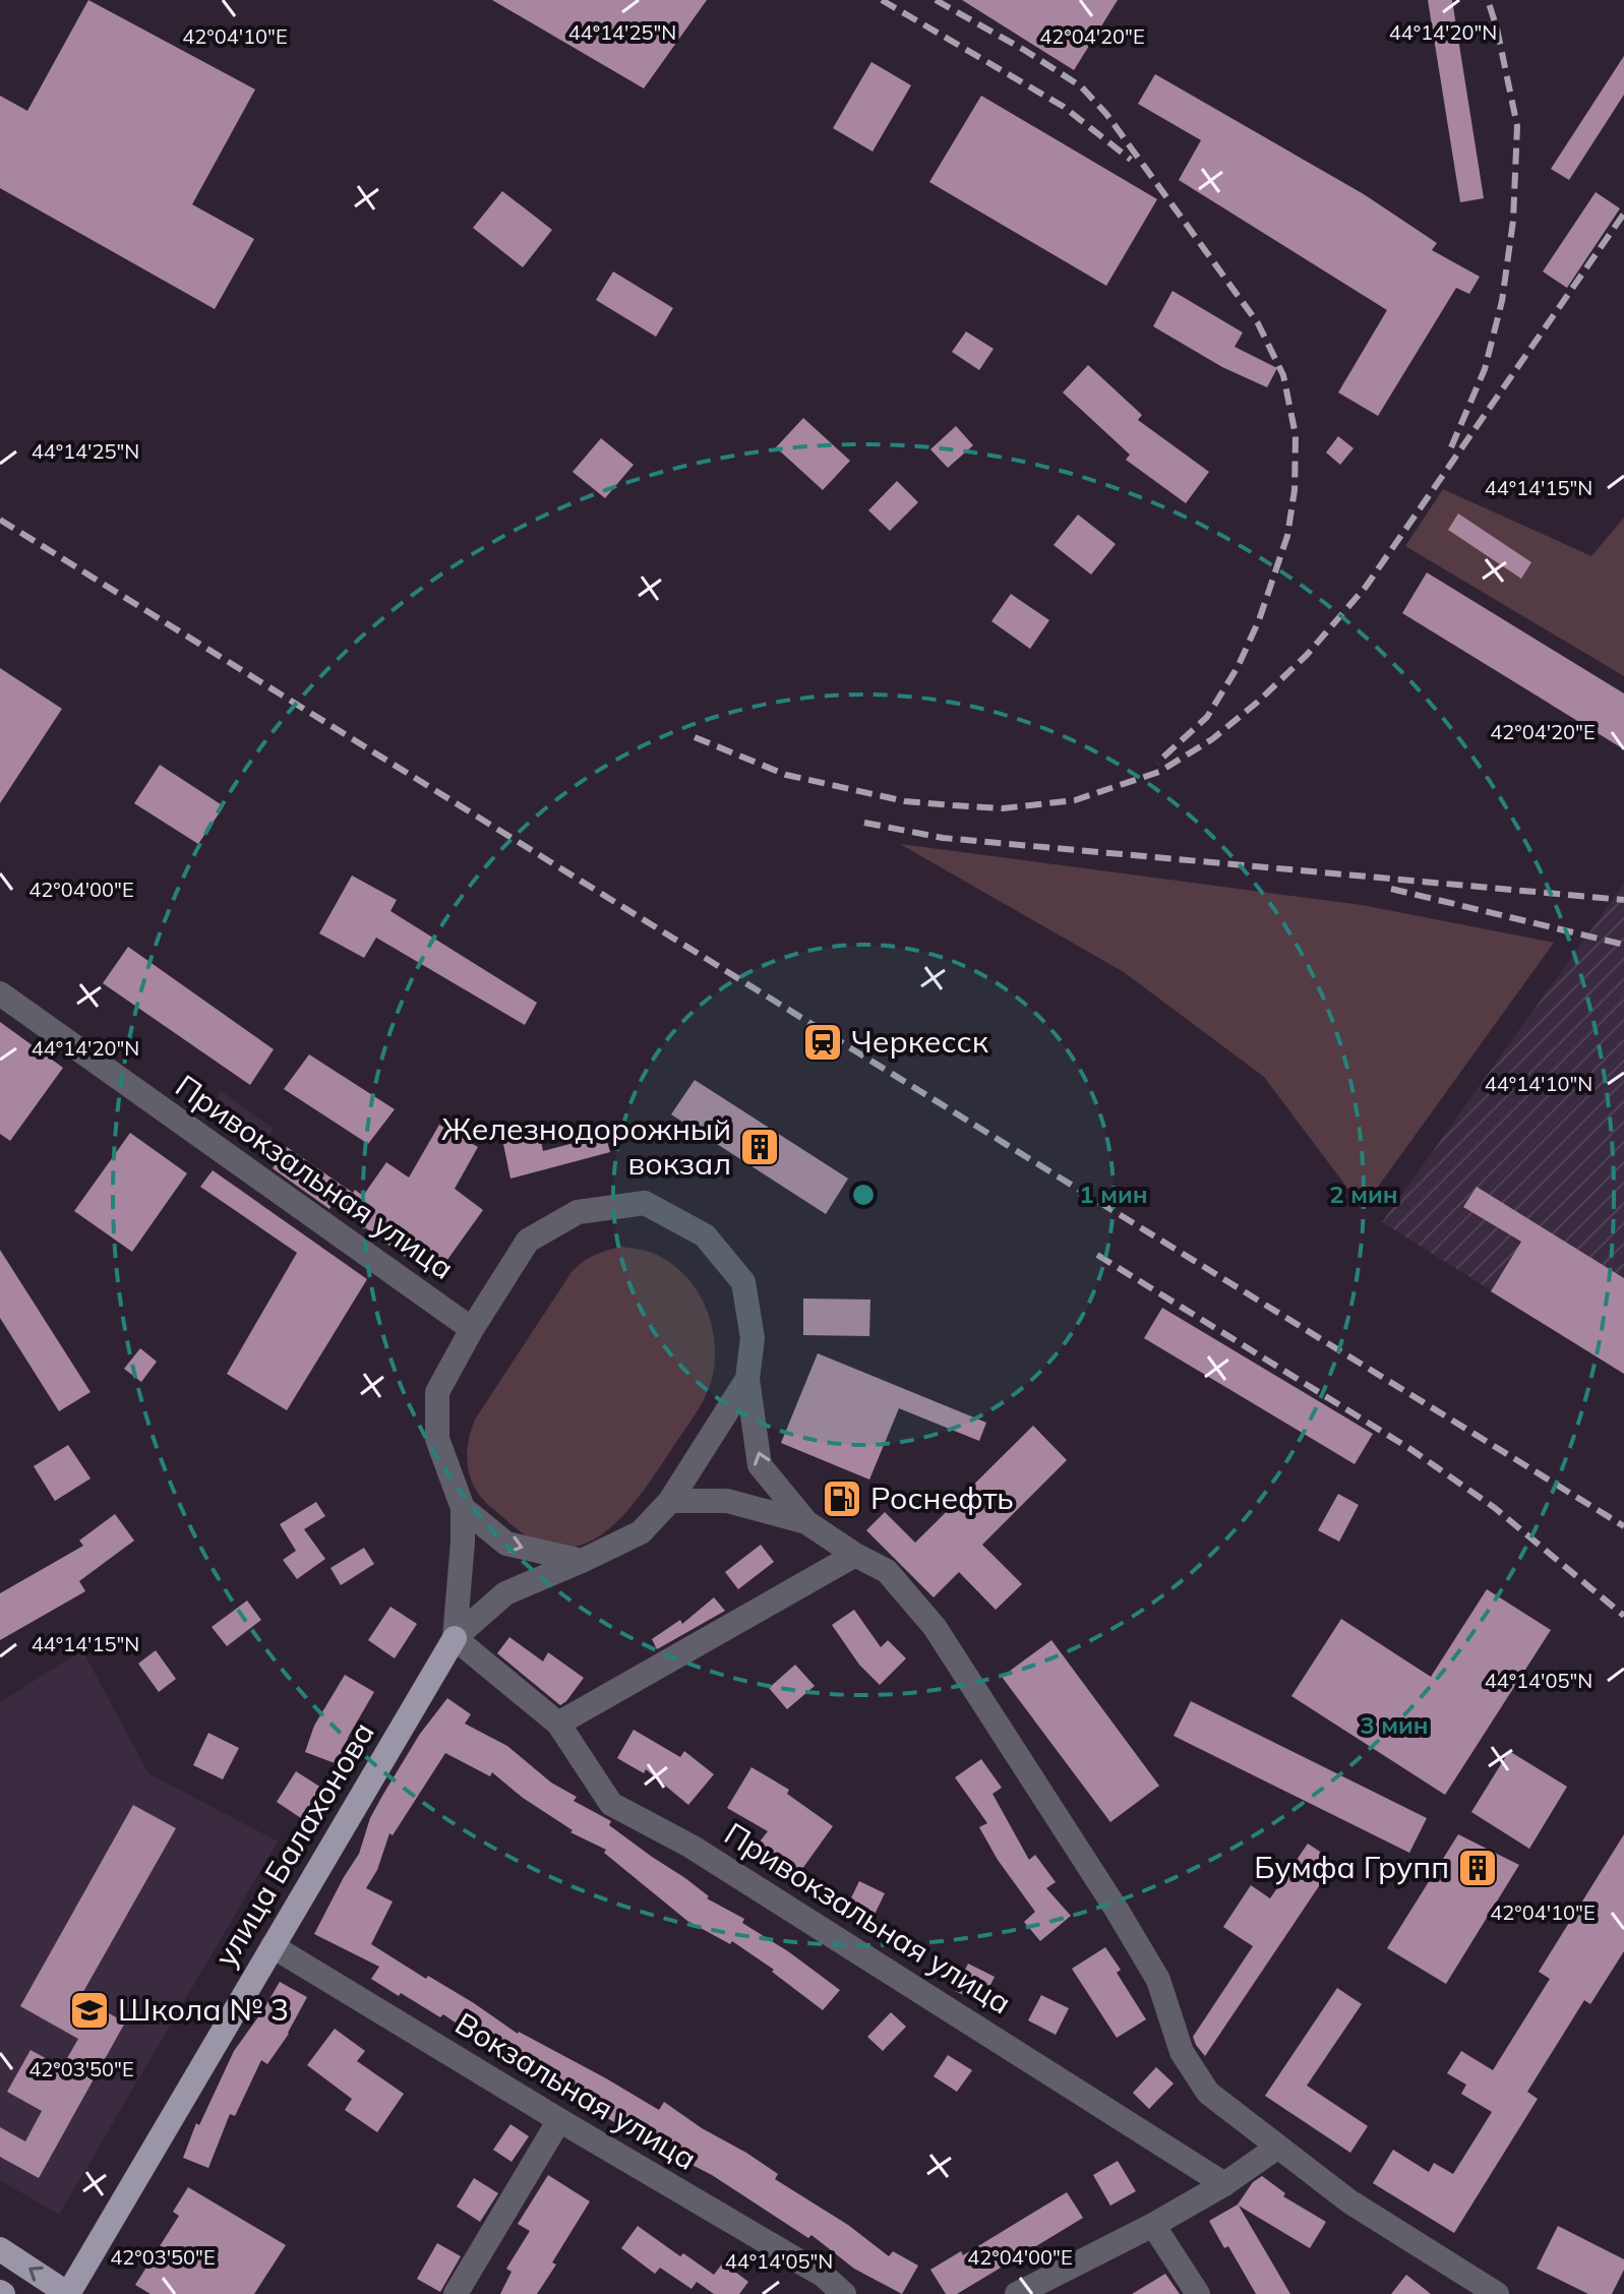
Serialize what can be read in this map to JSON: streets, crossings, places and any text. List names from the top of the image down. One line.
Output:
{"streets":{"main road":["улица Балахонова"],"street":["Привокзальная улица","Вокзальная улица"]},"crossings":[["Привокзальная улица","улица Балахонова"],["улица Балахонова","Вокзальная улица"]],"places":{"station":["Черкесск"],"building":["Железнодорожный вокзал","Бумфа Групп"],"fuel station":["Роснефть"],"school or university":["Школа № 3"]},"coordinates":["44°14'25\"N","44°14'20\"N","42°04'10\"E","42°04'20\"E","44°14'15\"N","42°04'00\"E","44°14'10\"N","44°14'05\"N","42°03'50\"E"],"rings":["1 мин","2 мин","3 мин"]}
